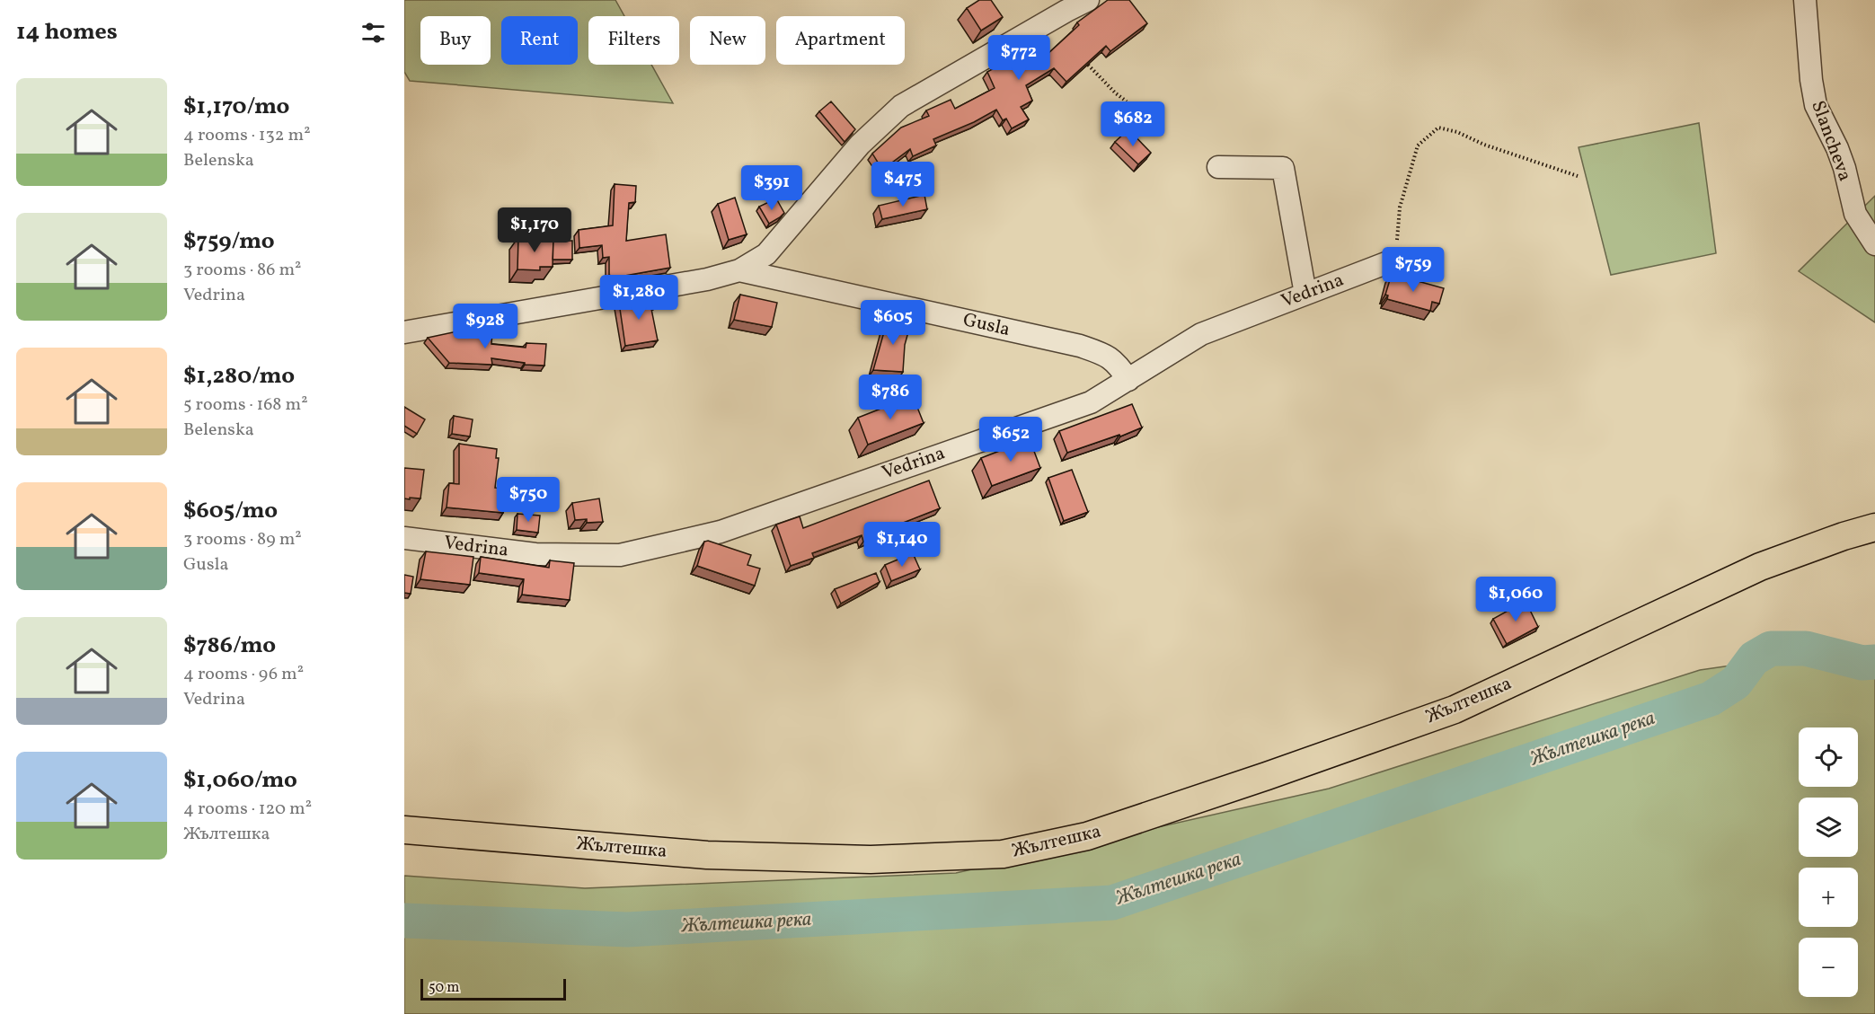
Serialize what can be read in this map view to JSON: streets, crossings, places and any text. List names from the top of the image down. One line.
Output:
{"streets":{"main road":["Жълтешка"],"street":["Slancheva","Vedrina","Gusla"]},"crossings":[["Vedrina","Gusla"]],"water":["Жълтешка река"],"scale_bar":"50 m","page":{"heading":"14 homes","chip":["Buy","Rent","Filters","New","Apartment"],"price":["$772","$682","$475","$391","$1,170","$759","$1,280","$605","$928","$786","$652","$750","$1,140","$1,060"],"list":[{"name":"$1,170/mo","note":"4 rooms · 132 m² · Belenska"},{"name":"$759/mo","note":"3 rooms · 86 m² · Vedrina"},{"name":"$1,280/mo","note":"5 rooms · 168 m² · Belenska"},{"name":"$605/mo","note":"3 rooms · 89 m² · Gusla"},{"name":"$786/mo","note":"4 rooms · 96 m² · Vedrina"},{"name":"$1,060/mo","note":"4 rooms · 120 m² · Жълтешка"}],"map_buttons":["+","−"],"scale":"50 m"}}
